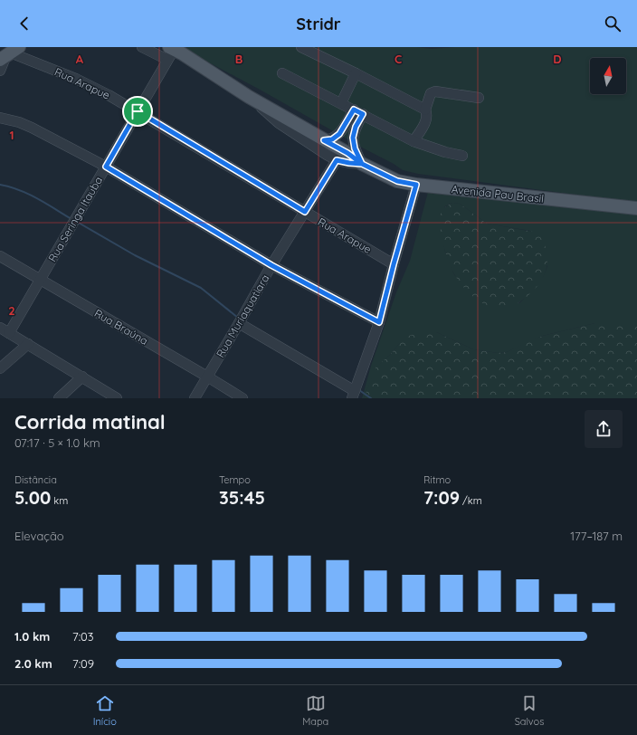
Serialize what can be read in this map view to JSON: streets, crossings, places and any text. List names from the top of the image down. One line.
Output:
{"streets":{"main road":["Avenida Pau Brasil"],"street":["Rua Arapue","Rua Seringa Itauba","Rua Muriaquatiara","Rua Braúna"]},"crossings":[["Rua Arapue","Rua Seringa Itauba"],["Rua Arapue","Rua Muriaquatiara"],["Avenida Pau Brasil","Rua Seringa Itauba"],["Avenida Pau Brasil","Rua Muriaquatiara"],["Rua Seringa Itauba","Rua Braúna"],["Rua Muriaquatiara","Rua Braúna"]],"north":"top","page":{"header":"Stridr","heading":["Corrida matinal","07:17 · 5 × 1.0 km"],"stats":[["Distância","5.00 km"],["Tempo","35:45"],["Ritmo","7:09 /km"]],"chart":["Elevação","177–187 m"],"list":[{"name":"1.0 km","note":"7:03"},{"name":"2.0 km","note":"7:09"}],"tabs":["Início","Mapa","Salvos"]},"grid":{"columns":["A","B","C","D"],"rows":["1","2"]}}
